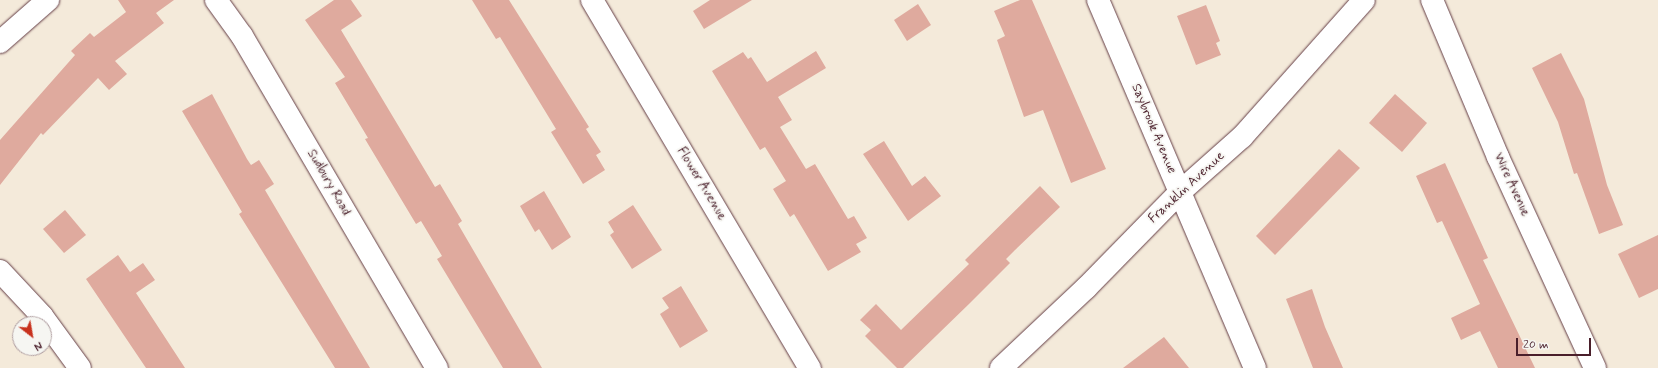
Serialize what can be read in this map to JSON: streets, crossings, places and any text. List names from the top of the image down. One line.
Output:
{"streets":{"street":["Saybrook Avenue","Sudbury Road","Flower Avenue","Wire Avenue","Franklin Avenue"]},"crossings":[["Saybrook Avenue","Franklin Avenue"]],"scale_bar":"20 m","north":"bottom right"}
